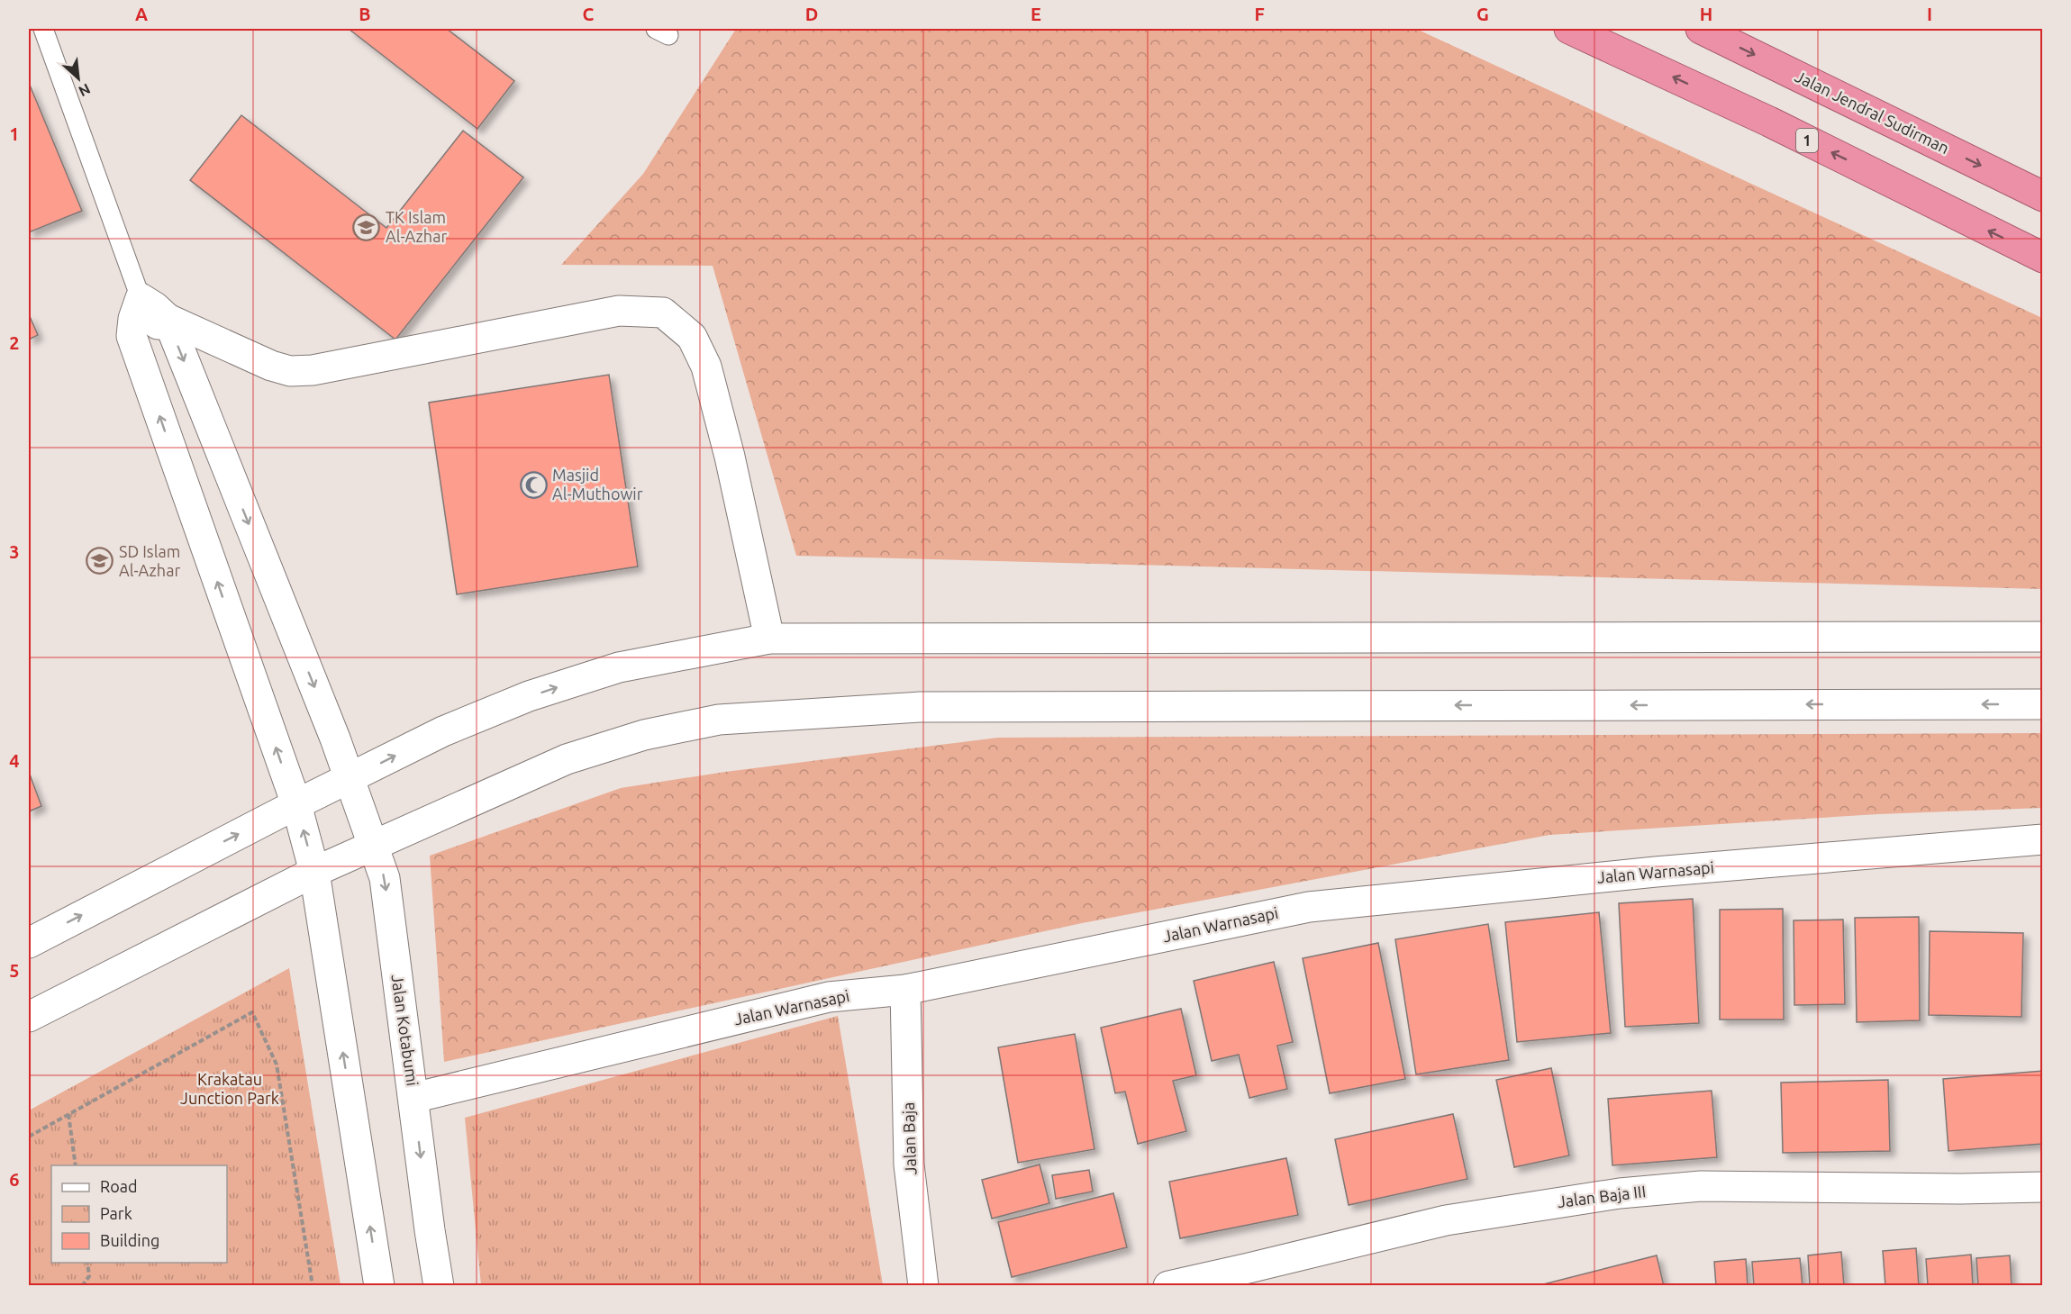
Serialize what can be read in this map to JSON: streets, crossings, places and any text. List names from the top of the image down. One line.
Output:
{"streets":{"highway":["Jalan Jendral Sudirman","1"],"street":["Jalan Warnasapi","Jalan Kotabumi","Jalan Baja","Jalan Baja III"]},"crossings":[["Jalan Warnasapi","Jalan Kotabumi"],["Jalan Warnasapi","Jalan Baja"]],"parks":["Krakatau Junction Park"],"places":{"school or university":["TK Islam Al-Azhar","SD Islam Al-Azhar"],"mosque":["Masjid Al-Muthowir"]},"legend":["Road","Park","Building"],"north":"bottom right","grid":{"columns":["A","B","C","D","E","F","G","H","I"],"rows":["1","2","3","4","5","6"]}}
